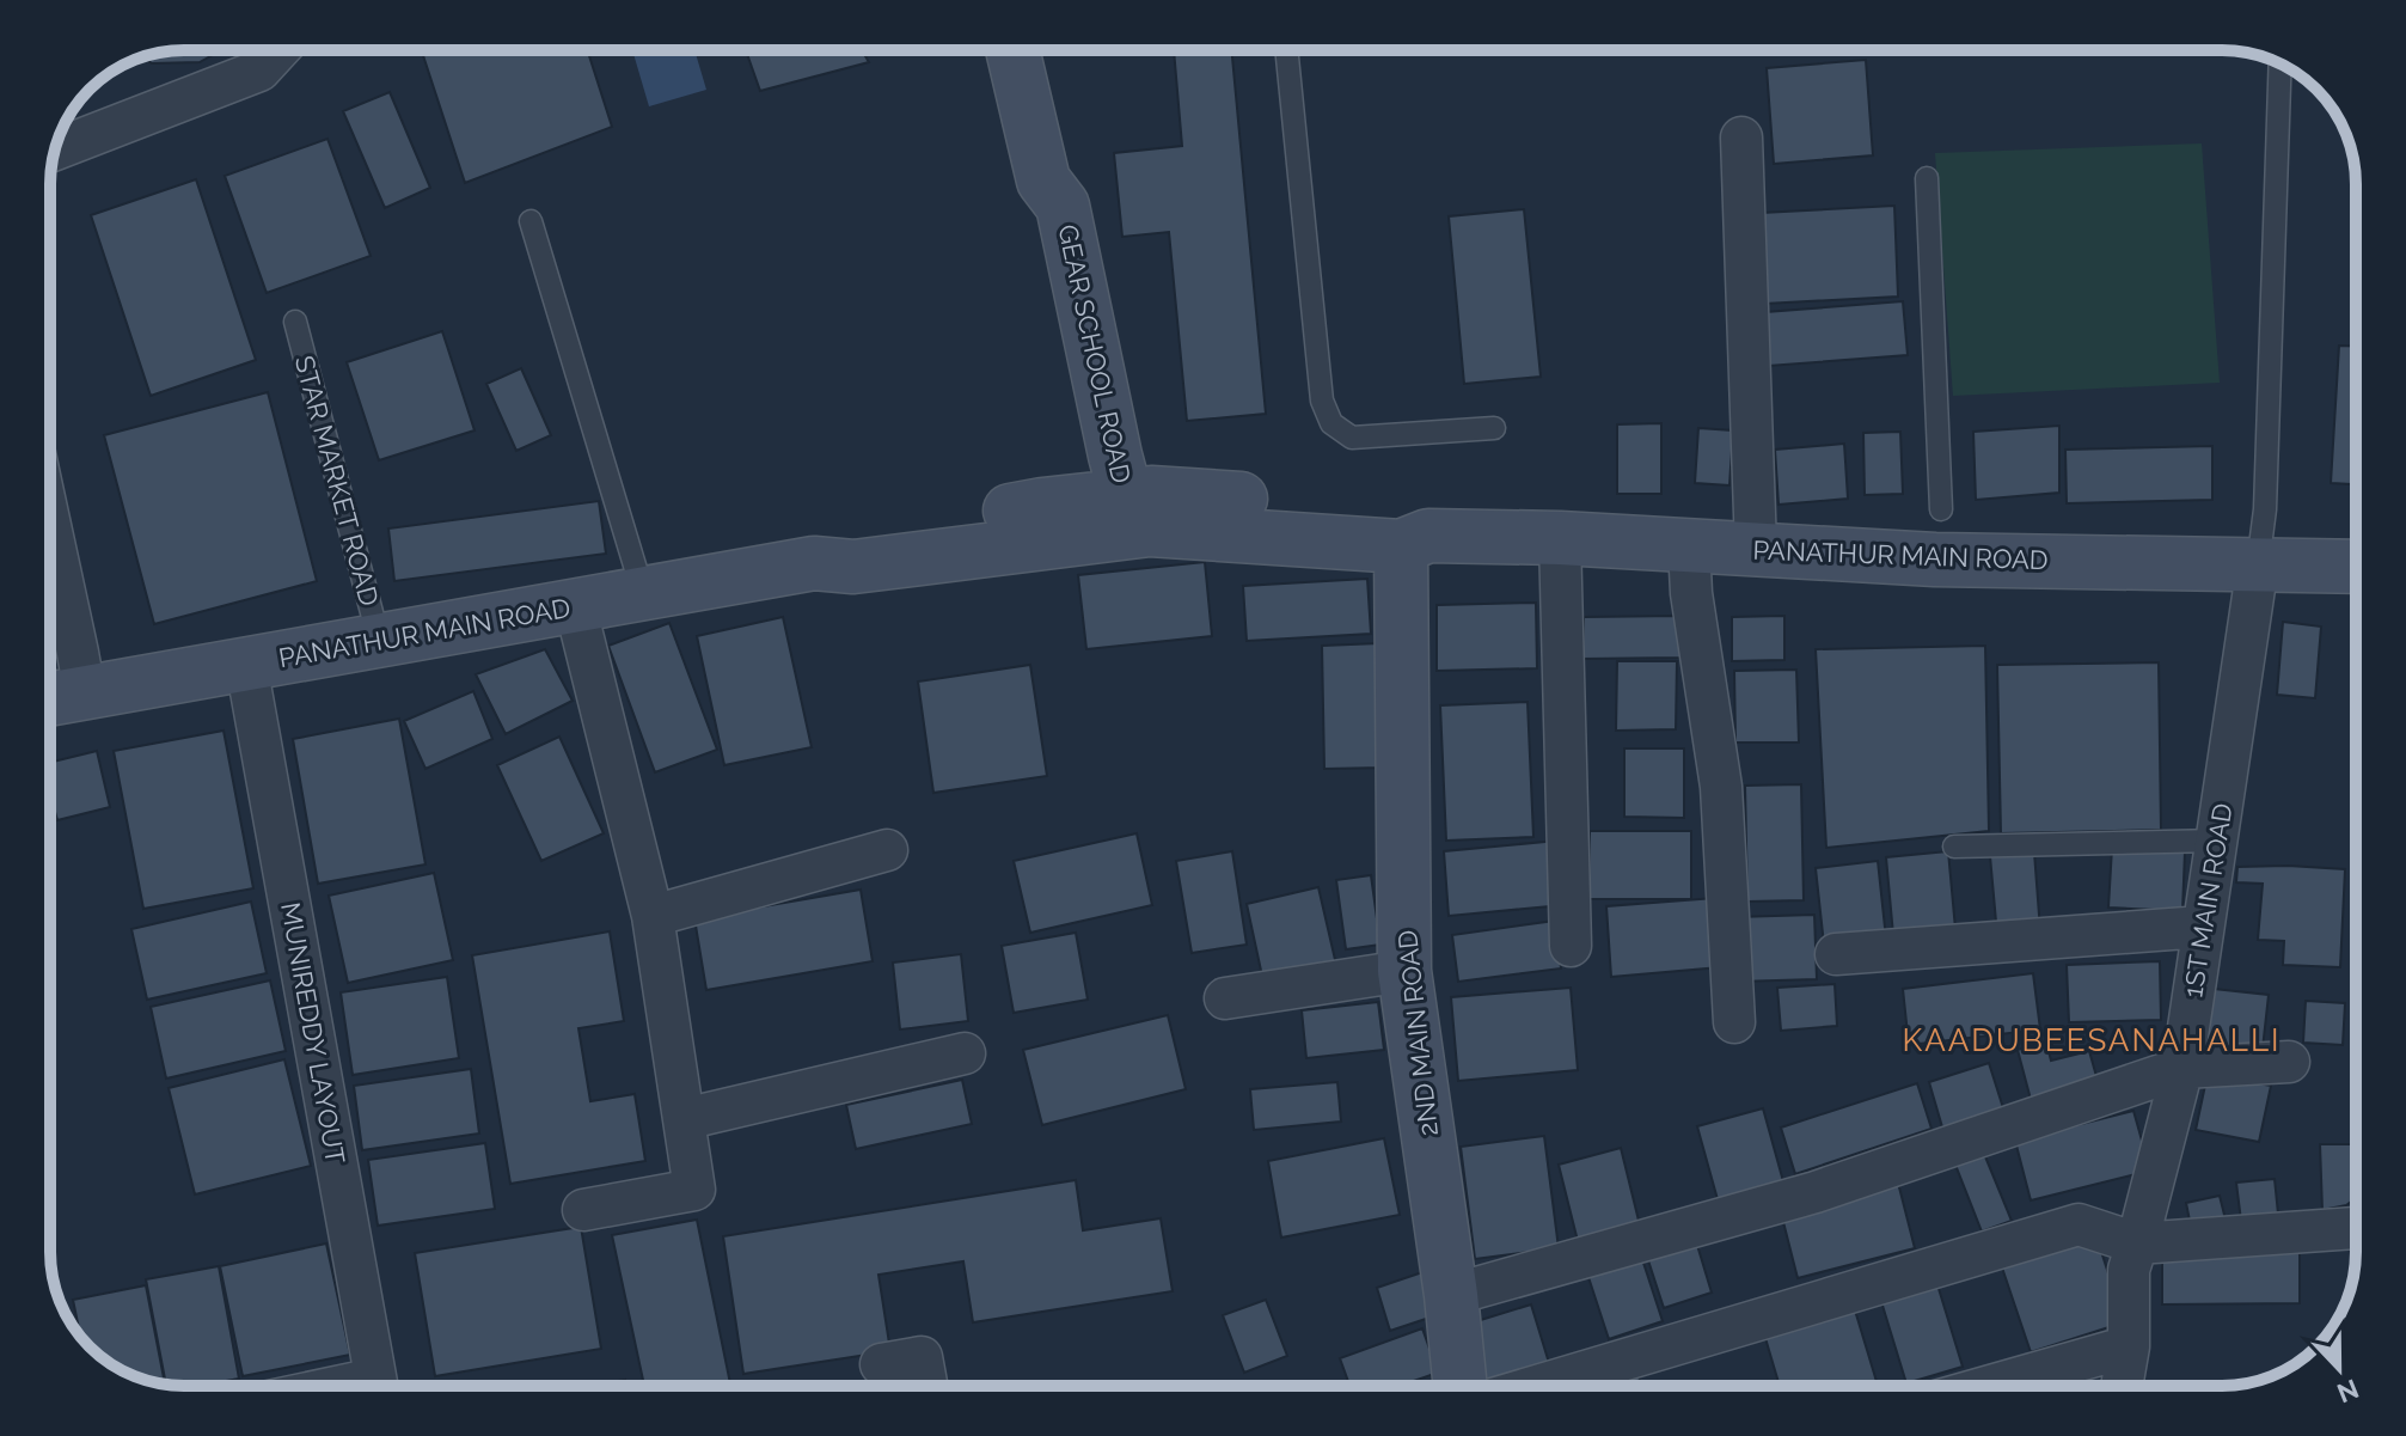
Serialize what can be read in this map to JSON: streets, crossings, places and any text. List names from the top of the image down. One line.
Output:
{"streets":{"street":["GEAR SCHOOL ROAD","PANATHUR MAIN ROAD","1ST MAIN ROAD","MUNIREDDY LAYOUT","2ND MAIN ROAD"],"lane":["STAR MARKET ROAD"]},"crossings":[["GEAR SCHOOL ROAD","PANATHUR MAIN ROAD"],["STAR MARKET ROAD","PANATHUR MAIN ROAD"],["PANATHUR MAIN ROAD","1ST MAIN ROAD"],["PANATHUR MAIN ROAD","MUNIREDDY LAYOUT"],["PANATHUR MAIN ROAD","2ND MAIN ROAD"]],"districts":["KAADUBEESANAHALLI"],"north":"bottom"}
